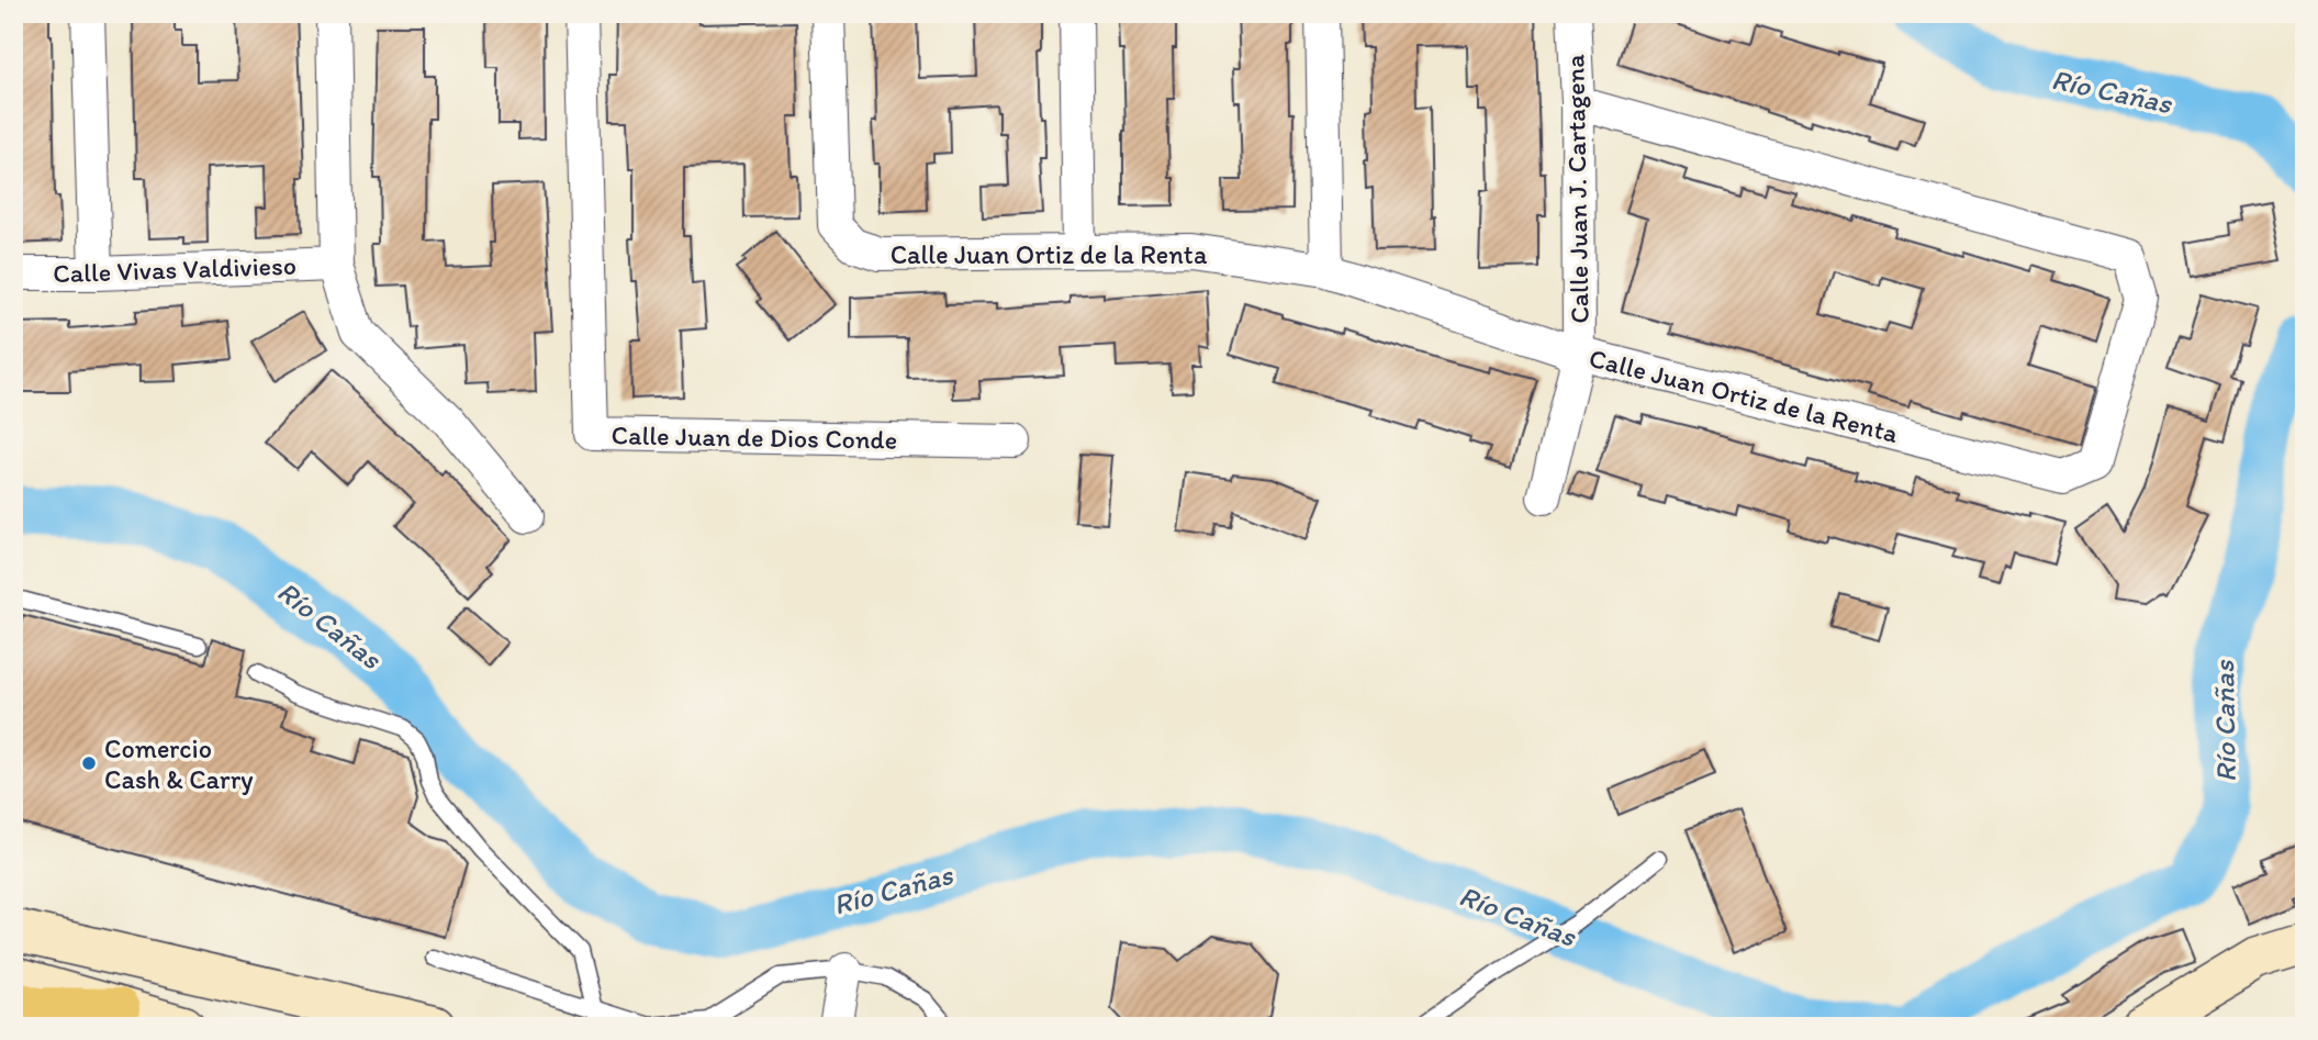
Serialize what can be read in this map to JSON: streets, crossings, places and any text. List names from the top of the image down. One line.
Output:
{"streets":{"street":["Calle Juan J. Cartagena","Calle Juan Ortiz de la Renta","Calle Vivas Valdivieso","Calle Juan de Dios Conde"]},"crossings":[["Calle Juan J. Cartagena","Calle Juan Ortiz de la Renta"]],"water":["Río Cañas"],"places":["Comercio Cash & Carry"]}
